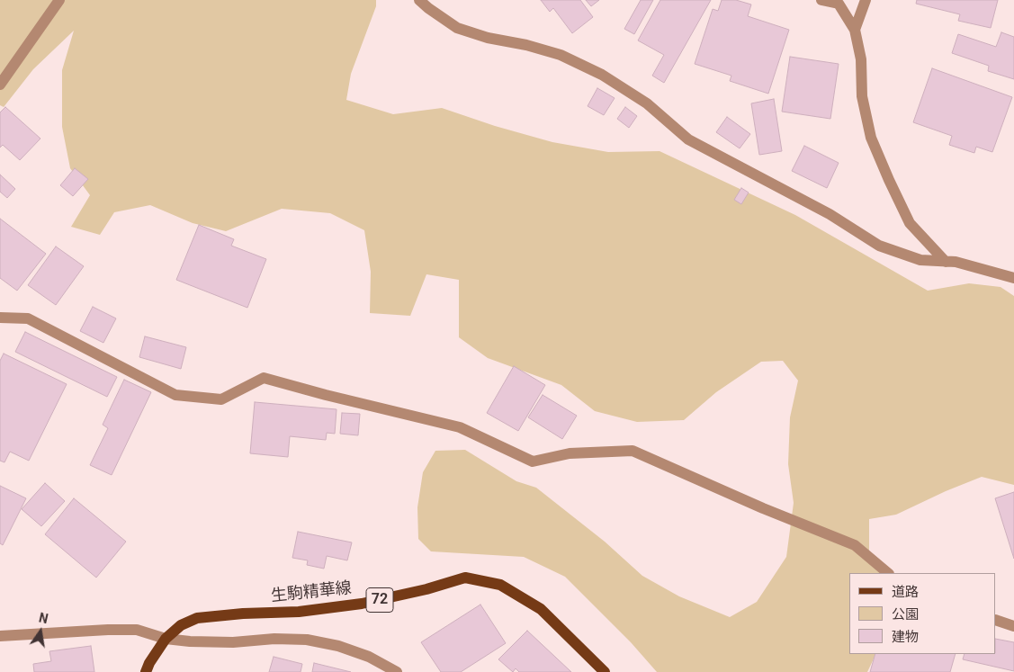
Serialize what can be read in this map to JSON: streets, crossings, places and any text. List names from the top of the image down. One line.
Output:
{"streets":{"main road":["生駒精華線","72"]},"legend":["道路","公園","建物"],"north":"top"}
